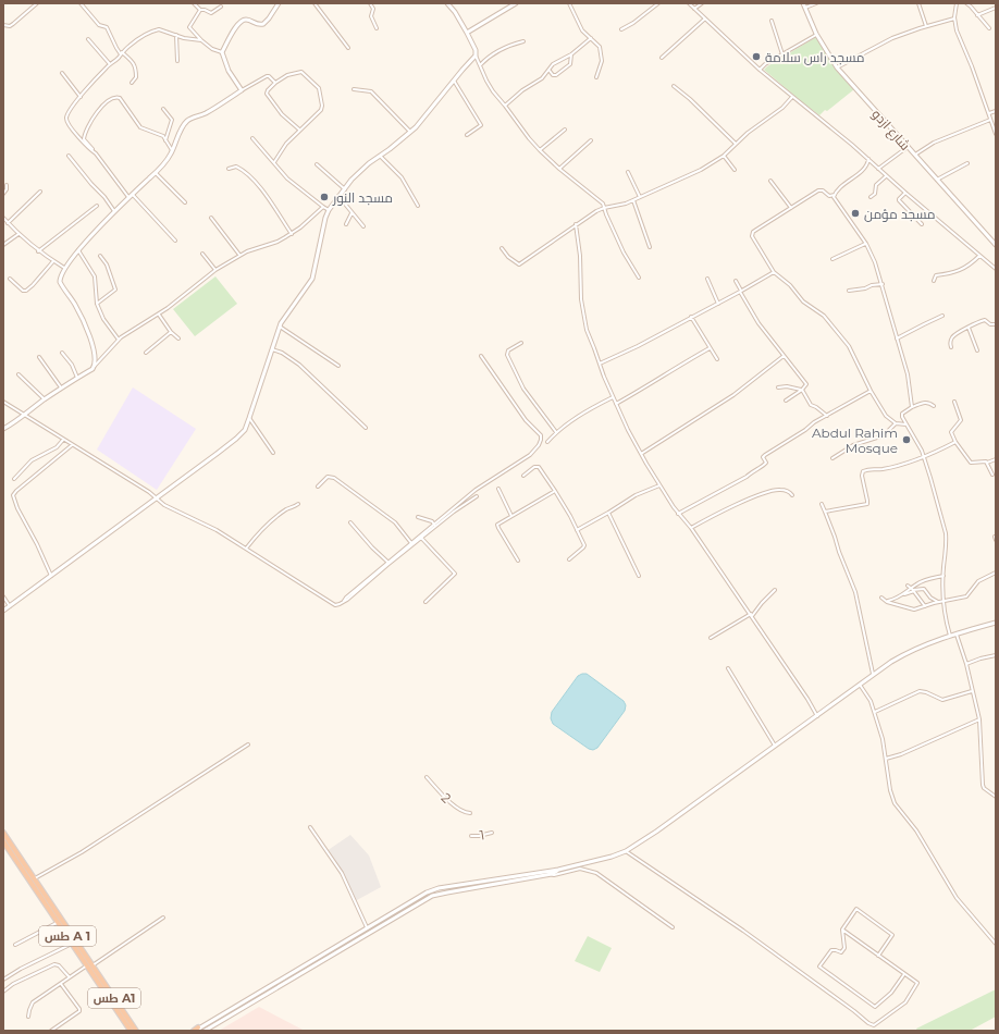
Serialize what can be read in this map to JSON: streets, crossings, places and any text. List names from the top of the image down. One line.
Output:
{"streets":{"highway":["طس A 1","طس A1"],"street":["شارع ازدو","2","1"]},"crossings":[["طس A 1","طس A1"]],"places":["مسجد راس سلامة","مسجد النور","مسجد مؤمن","Abdul Rahim Mosque"]}
